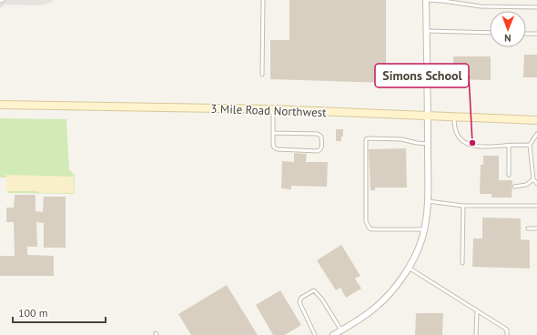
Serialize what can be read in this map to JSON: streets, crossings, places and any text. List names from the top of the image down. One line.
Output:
{"streets":{"main road":["3 Mile Road Northwest"]},"places":["Simons School"],"scale_bar":"100 m","north":"bottom"}
